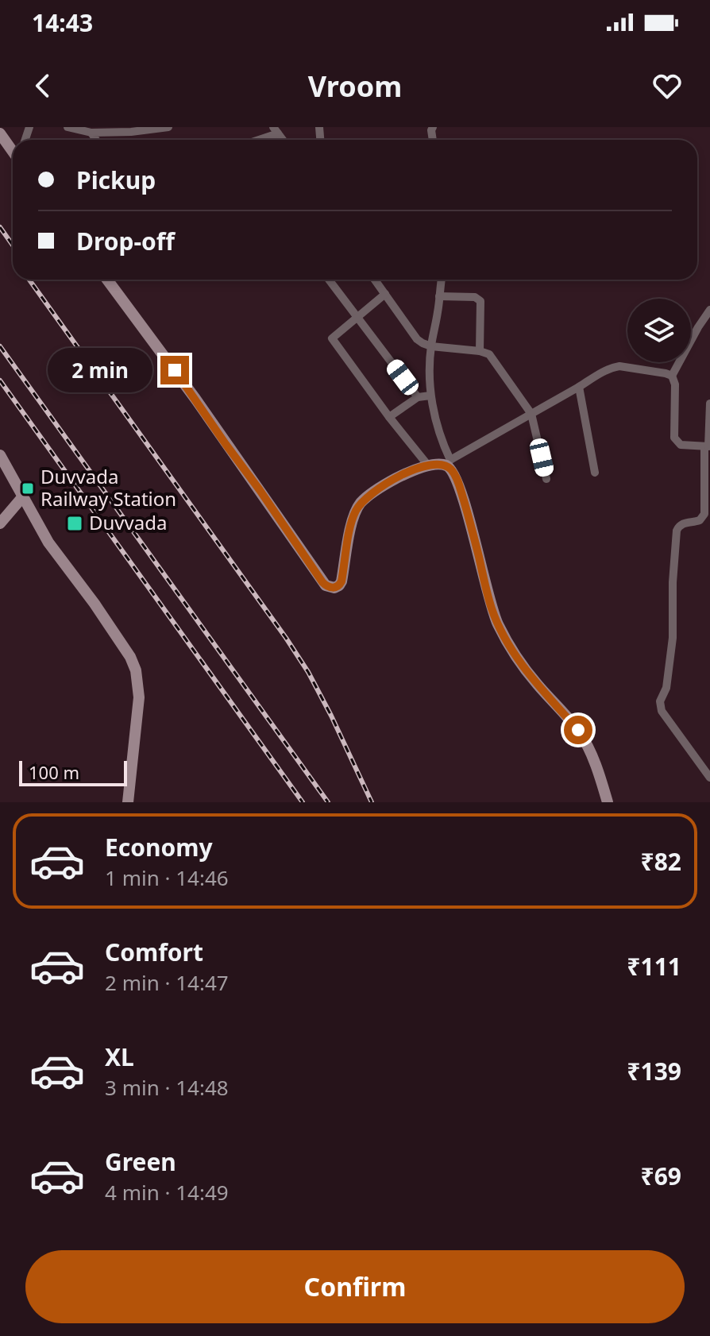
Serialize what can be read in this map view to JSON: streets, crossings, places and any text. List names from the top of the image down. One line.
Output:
{"places":{"transit":["Duvvada Railway Station","Duvvada"]},"scale_bar":"100 m","page":{"status":"14:43","header":"Vroom","banner":["Pickup","Drop-off"],"bubble":"2 min","scale":"100 m","list":[{"name":"Economy","note":"1 min · 14:46","value":"₹82"},{"name":"Comfort","note":"2 min · 14:47","value":"₹111"},{"name":"XL","note":"3 min · 14:48","value":"₹139"},{"name":"Green","note":"4 min · 14:49","value":"₹69"}],"buttons":"Confirm"}}
